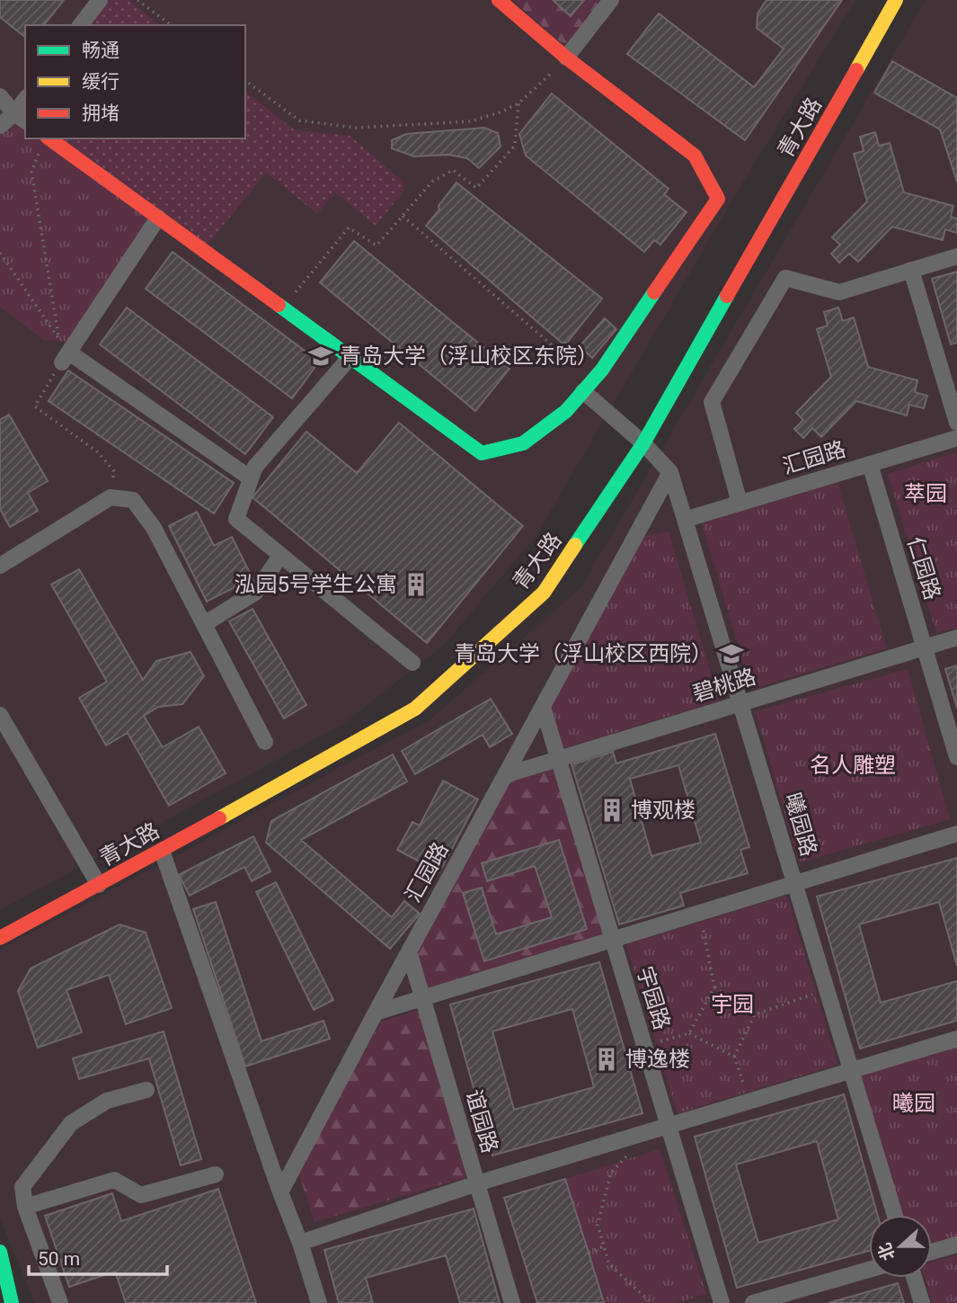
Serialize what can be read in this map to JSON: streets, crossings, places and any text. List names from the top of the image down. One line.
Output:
{"streets":{"street":["青大路","汇园路","仁园路","碧桃路","曦园路","宇园路","谊园路"]},"crossings":[["青大路","曦园路"],["汇园路","仁园路"],["汇园路","碧桃路"],["汇园路","曦园路"],["汇园路","宇园路"],["汇园路","谊园路"],["仁园路","碧桃路"],["碧桃路","曦园路"],["碧桃路","宇园路"]],"parks":["萃园","名人雕塑","宇园","曦园"],"places":{"school or university":["青岛大学（浮山校区东院）","青岛大学（浮山校区西院）"],"building":["泓园5号学生公寓","博观楼","博逸楼"]},"legend":["畅通","缓行","拥堵"],"scale_bar":"50 m","north":"left"}
